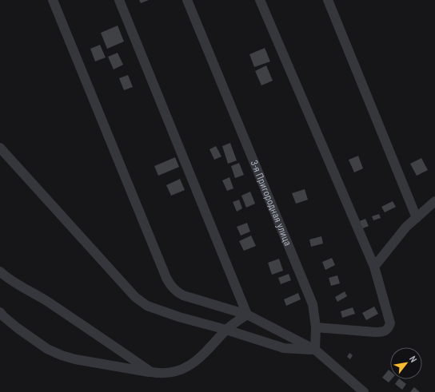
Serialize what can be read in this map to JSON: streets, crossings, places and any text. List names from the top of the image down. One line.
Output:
{"streets":{"street":["3-я Пригородная улица"]},"north":"top right"}
